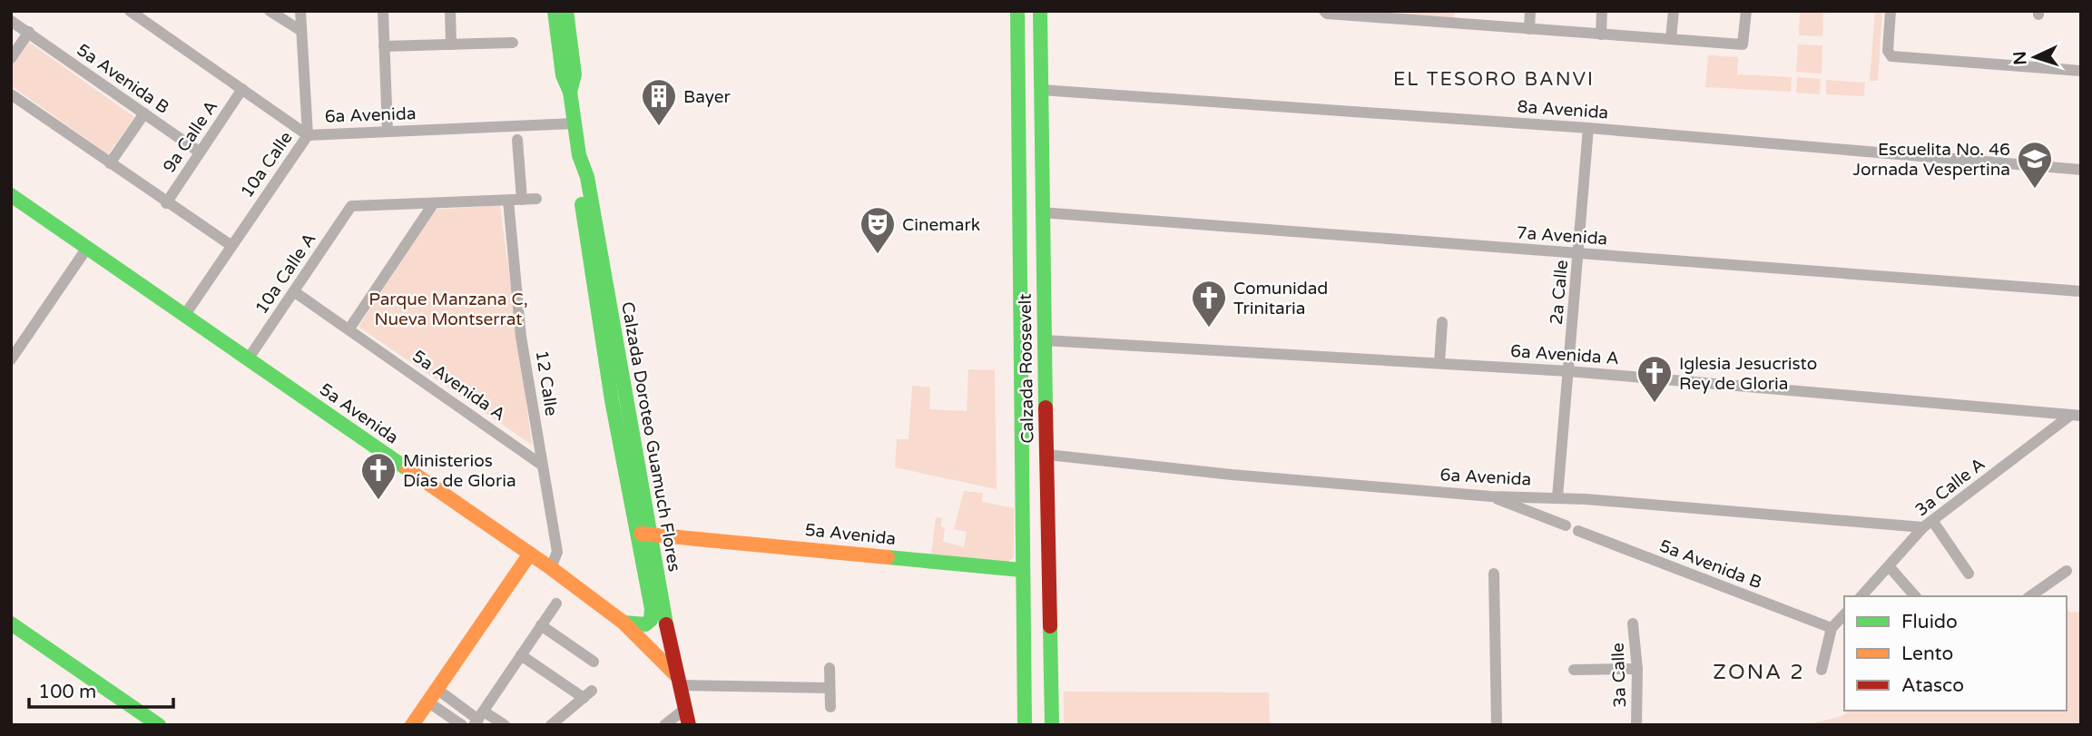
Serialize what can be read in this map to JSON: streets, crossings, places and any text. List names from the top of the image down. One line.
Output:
{"streets":{"main road":["Calzada Roosevelt","5a Avenida","Calzada Doroteo Guamuch Flores"],"street":["5a Avenida B","8a Avenida","6a Avenida","9a Calle A","10a Calle","7a Avenida","10a Calle A","2a Calle","6a Avenida A","12 Calle","5a Avenida A","3a Calle A","3a Calle"]},"crossings":[["5a Avenida B","9a Calle A"],["8a Avenida","2a Calle"],["8a Avenida","Calzada Roosevelt"],["6a Avenida","9a Calle A"],["6a Avenida","10a Calle"],["6a Avenida","2a Calle"],["6a Avenida","Calzada Roosevelt"],["6a Avenida","Calzada Doroteo Guamuch Flores"],["6a Avenida","3a Calle A"],["10a Calle","5a Avenida"],["7a Avenida","2a Calle"],["7a Avenida","Calzada Roosevelt"],["10a Calle A","5a Avenida A"],["10a Calle A","5a Avenida"],["2a Calle","6a Avenida A"],["6a Avenida A","Calzada Roosevelt"],["6a Avenida A","3a Calle A"],["Calzada Roosevelt","5a Avenida"],["12 Calle","5a Avenida A"],["12 Calle","5a Avenida"],["5a Avenida","Calzada Doroteo Guamuch Flores"]],"districts":["EL TESORO BANVI","ZONA 2"],"parks":["Parque Manzana C, Nueva Montserrat"],"places":{"building":["Bayer"],"school or university":["Escuelita No. 46 Jornada Vespertina"],"theatre":["Cinemark"],"church":["Comunidad Trinitaria","Iglesia Jesucristo Rey de Gloria","Ministerios Días de Gloria"]},"legend":["Fluido","Lento","Atasco"],"scale_bar":"100 m","north":"left"}
